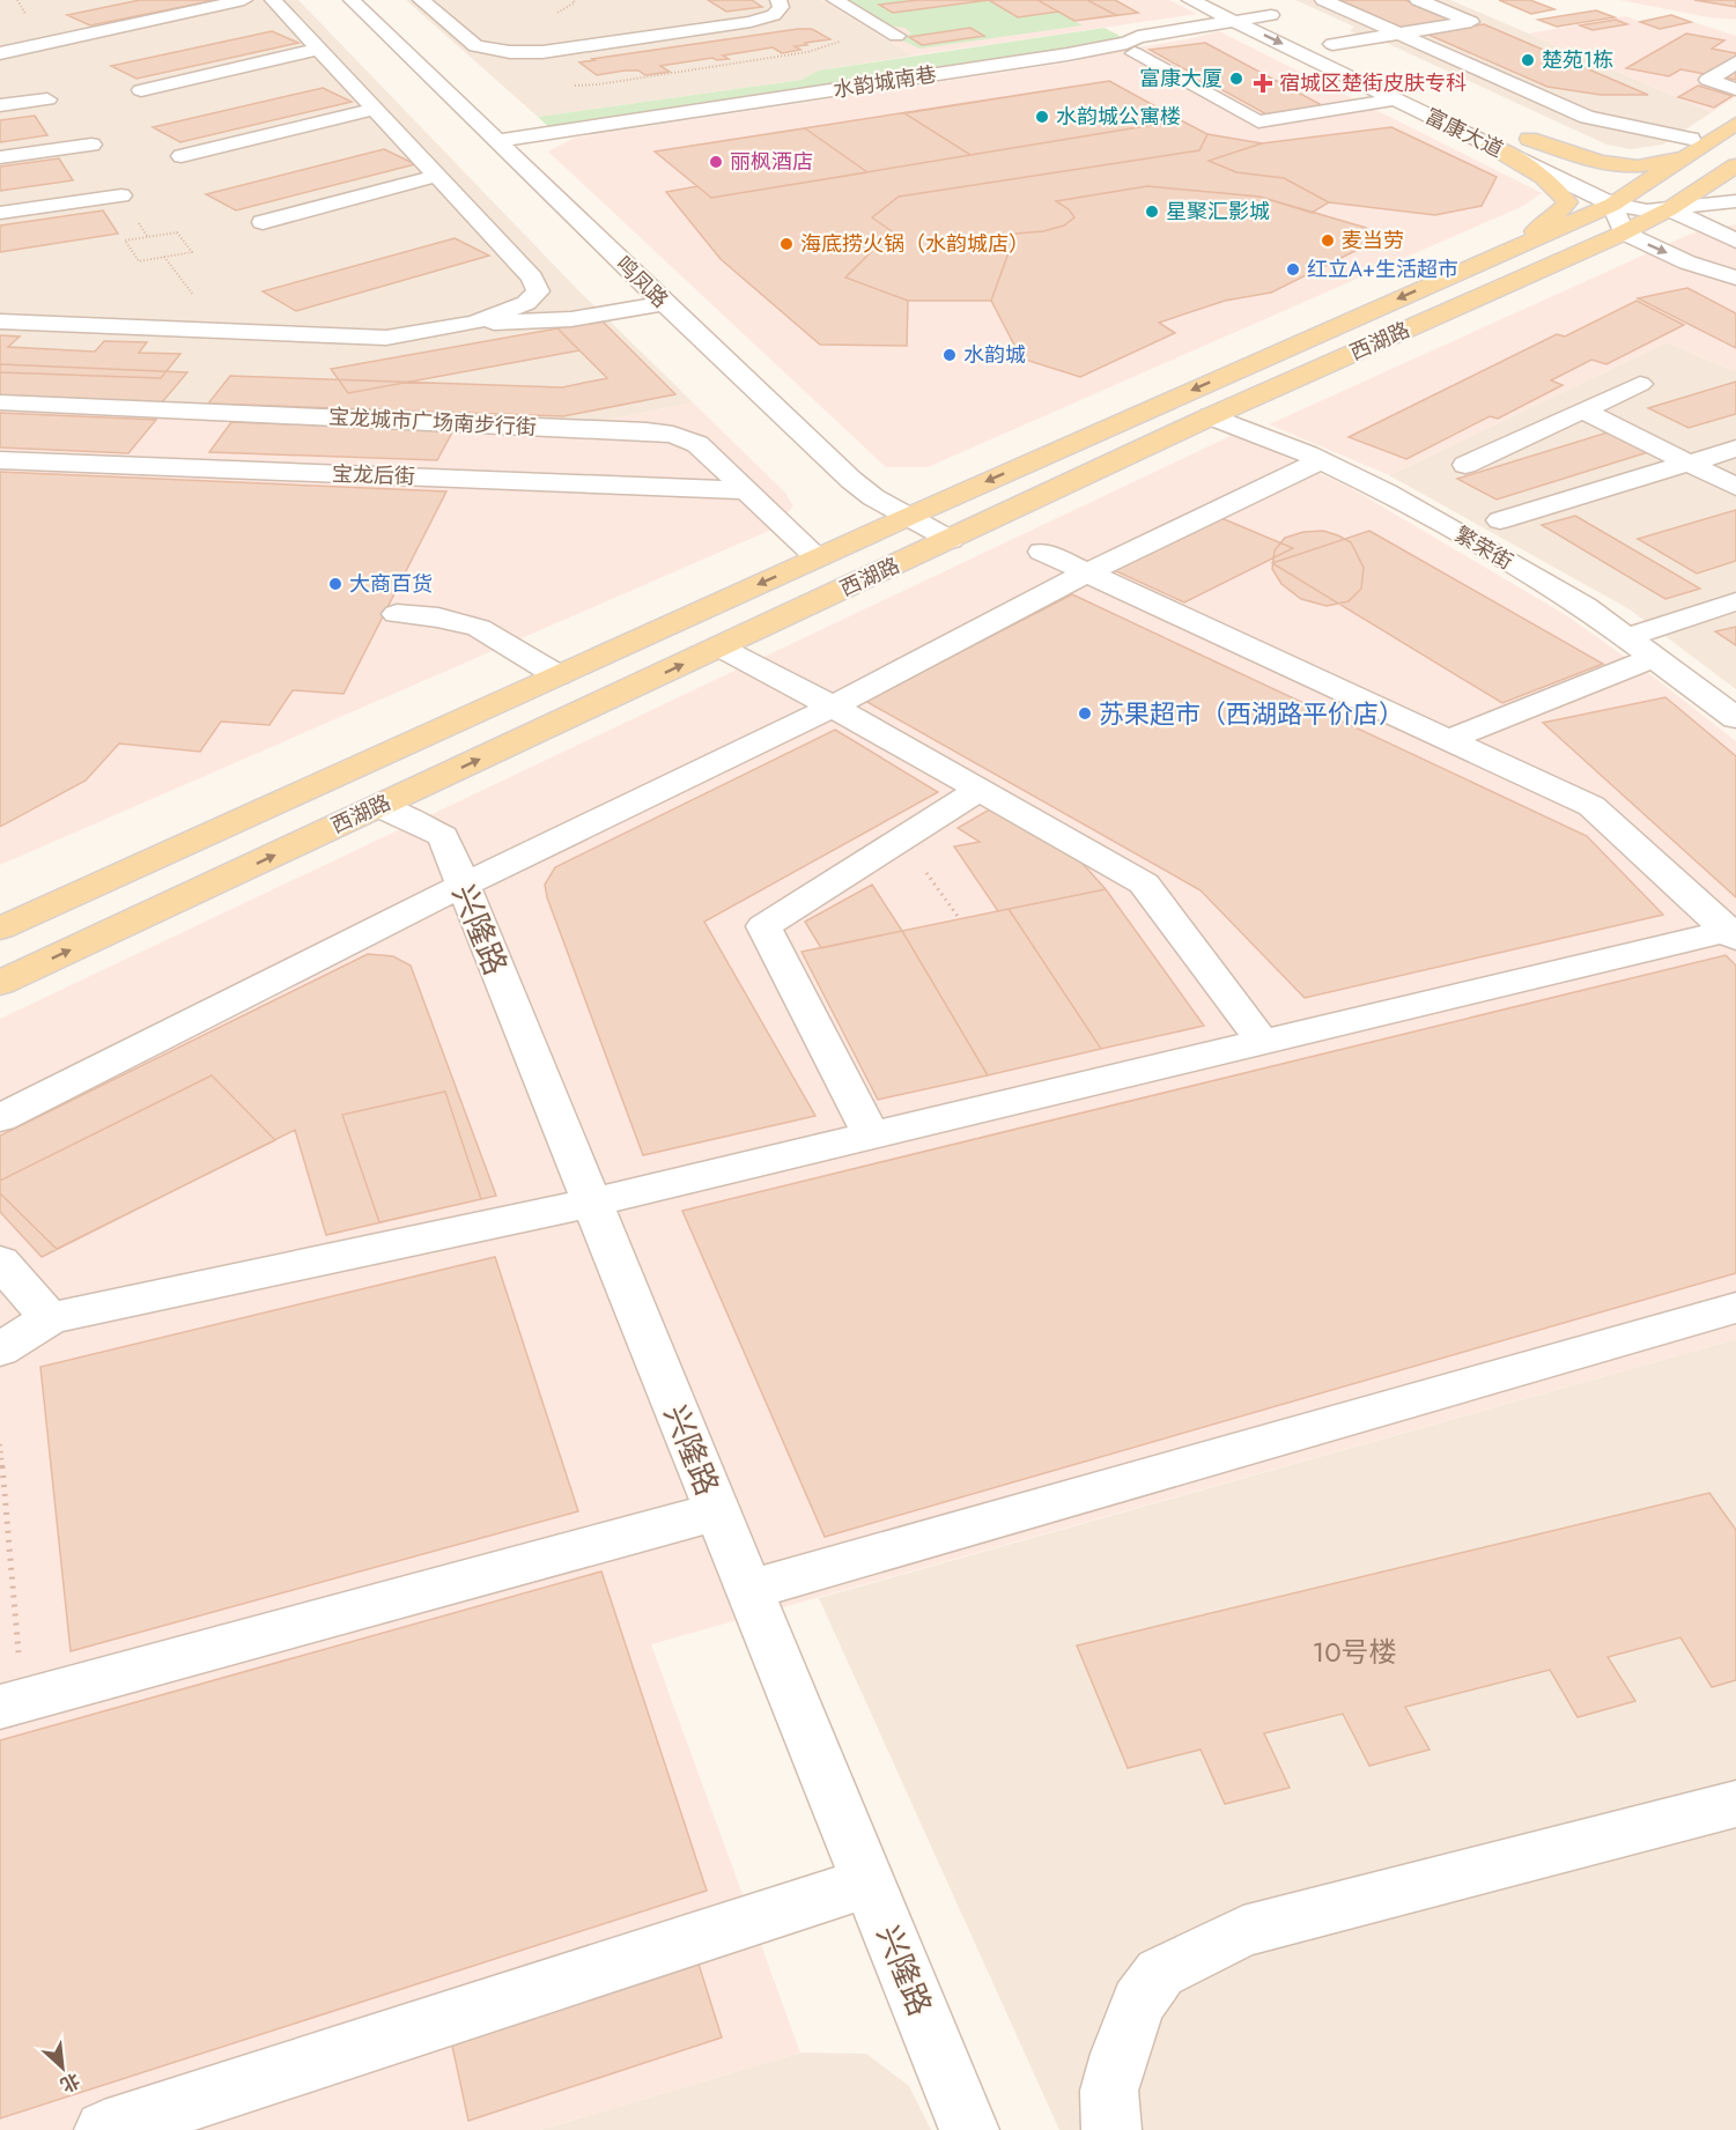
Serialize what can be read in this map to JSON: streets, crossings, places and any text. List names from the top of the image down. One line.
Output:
{"streets":{"main road":["西湖路"],"street":["水韵城南巷","富康大道","鸣凤路","宝龙城市广场南步行街","宝龙后街","繁荣街","兴隆路"]},"crossings":[["水韵城南巷","富康大道"],["水韵城南巷","鸣凤路"],["富康大道","西湖路"],["鸣凤路","西湖路"],["西湖路","宝龙城市广场南步行街"],["西湖路","繁荣街"],["西湖路","兴隆路"],["宝龙城市广场南步行街","宝龙后街"]],"places":{"other":["楚苑1栋","富康大厦","水韵城公寓楼","丽枫酒店","星聚汇影城","麦当劳","海底捞火锅（水韵城店）","红立A+生活超市","水韵城","大商百货","苏果超市（西湖路平价店）"],"health":["宿城区楚街皮肤专科"]},"house_numbers":["10号楼"],"north":"bottom right"}
